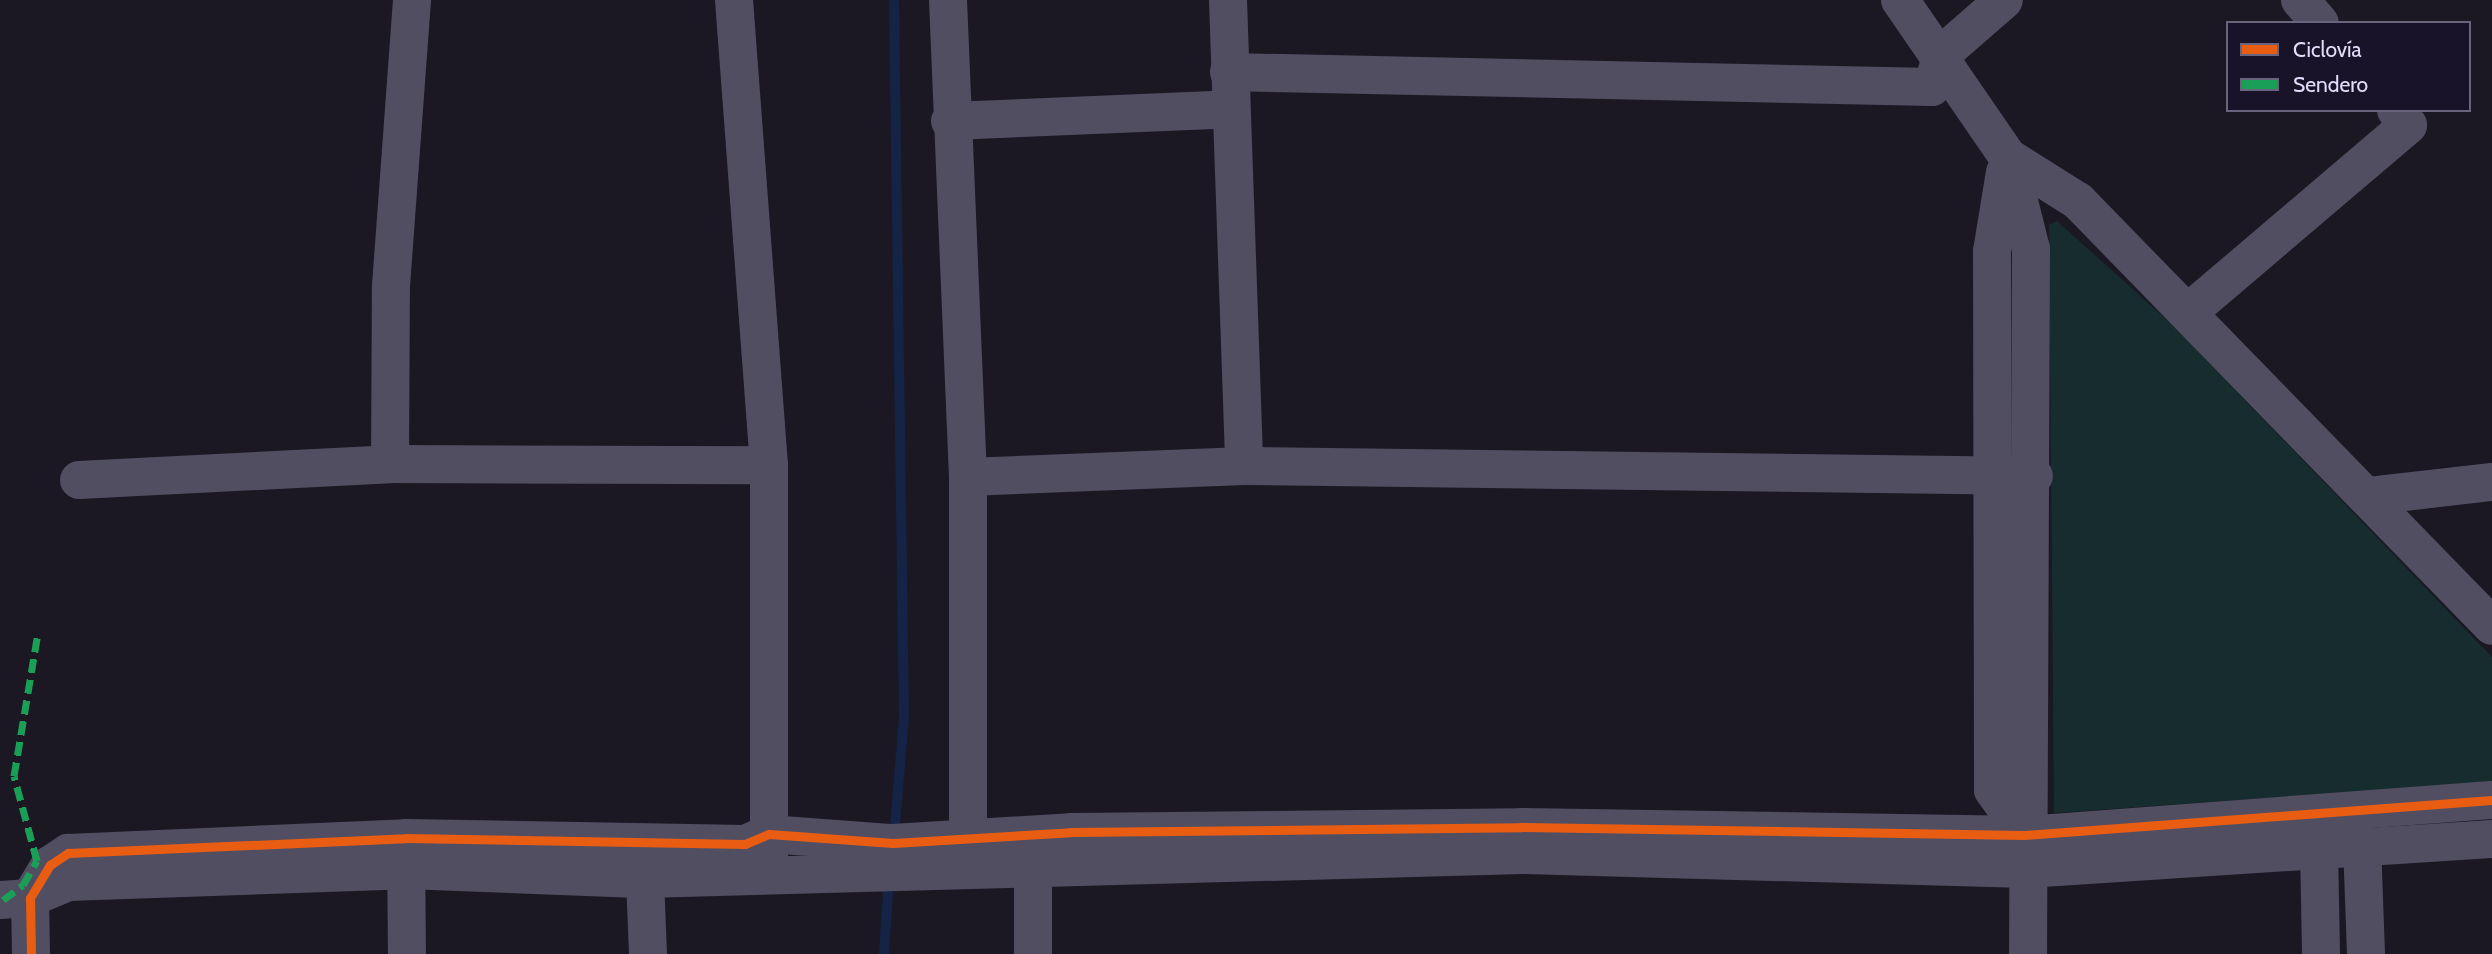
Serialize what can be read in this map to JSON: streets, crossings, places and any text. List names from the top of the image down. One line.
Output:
{"legend":["Ciclovía","Sendero"]}
